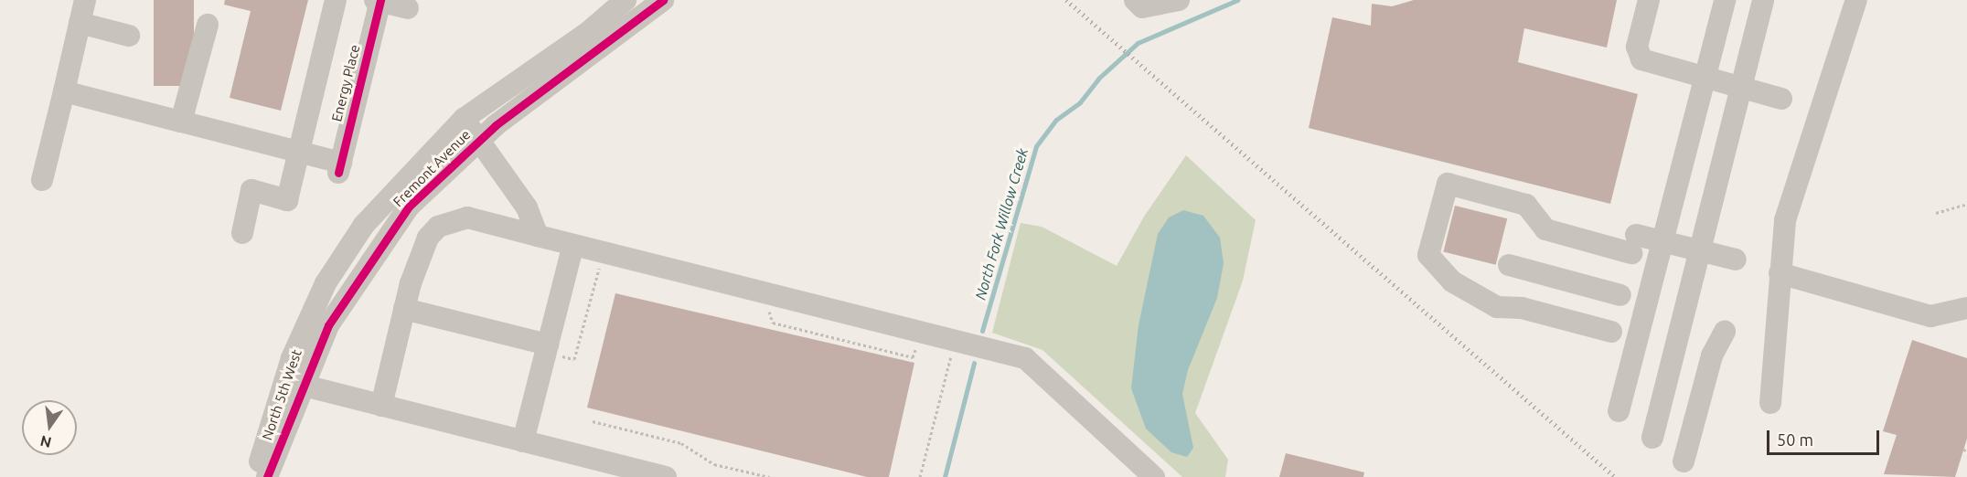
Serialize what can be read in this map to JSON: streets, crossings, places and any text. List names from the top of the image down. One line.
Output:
{"streets":{"street":["Energy Place","Fremont Avenue","North 5th West"]},"crossings":[["Fremont Avenue","North 5th West"]],"water":["North Fork Willow Creek"],"scale_bar":"50 m","north":"bottom"}
